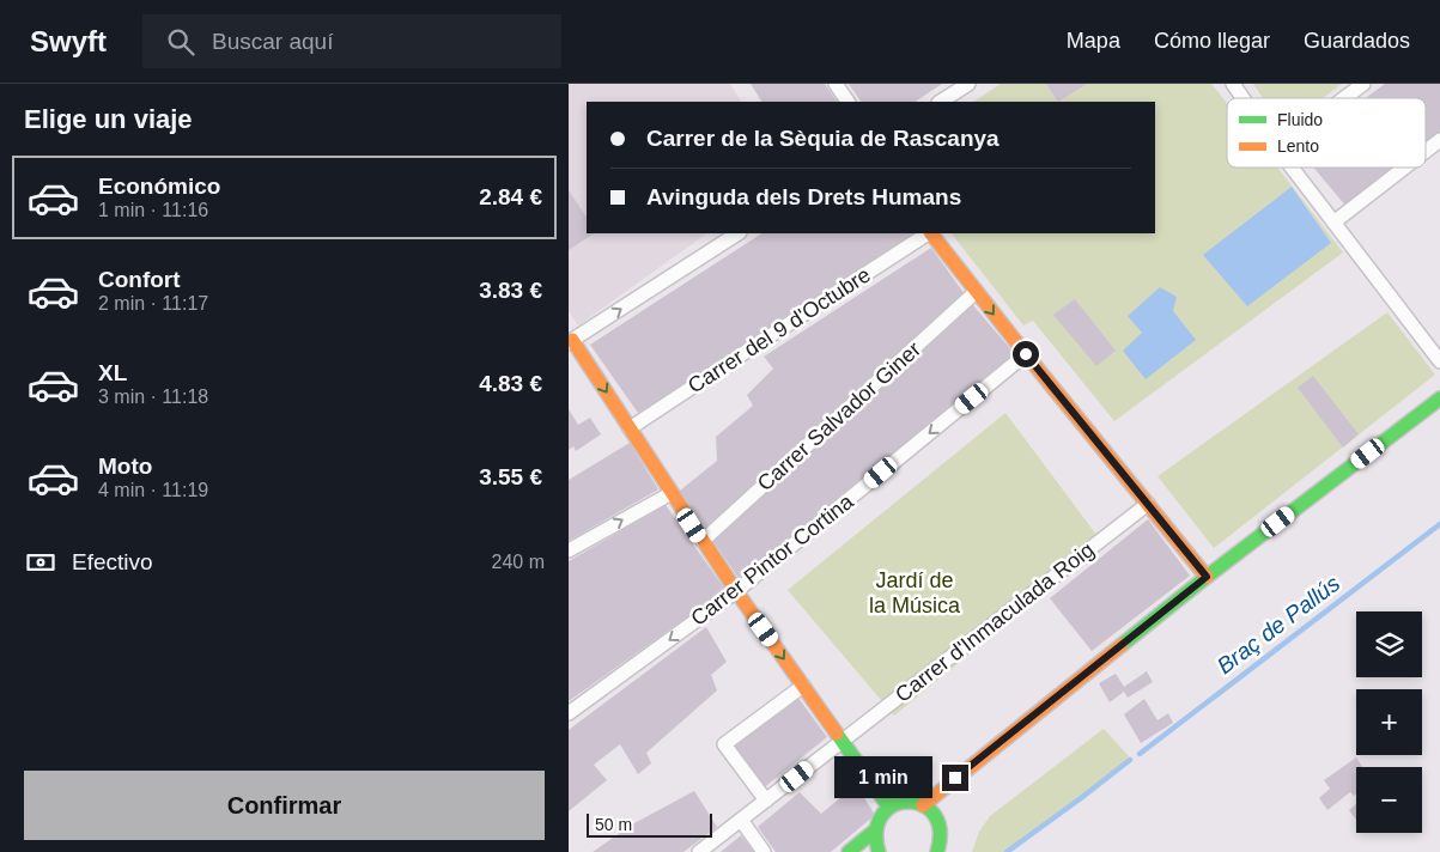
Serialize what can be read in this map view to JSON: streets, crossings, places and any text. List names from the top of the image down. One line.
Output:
{"streets":{"street":["Carrer del 9 d'Octubre","Carrer Salvador Giner","Carrer Pintor Cortina","Carrer d'Inmaculada Roig"]},"one_way":["Carrer Pintor Cortina"],"water":["Braç de Pallús"],"parks":["Jardí de la Música"],"legend":["Fluido","Lento"],"scale_bar":"50 m","page":{"header":"Swyft","search":"Buscar aquí","nav":["Mapa","Cómo llegar","Guardados"],"heading":"Elige un viaje","banner":["Carrer de la Sèquia de Rascanya","Avinguda dels Drets Humans"],"list":[{"name":"Económico","note":"1 min · 11:16","value":"2.84 €"},{"name":"Confort","note":"2 min · 11:17","value":"3.83 €"},{"name":"XL","note":"3 min · 11:18","value":"4.83 €"},{"name":"Moto","note":"4 min · 11:19","value":"3.55 €"}],"pay":["Efectivo","240 m"],"map_buttons":["+","−"],"bubble":"1 min","buttons":"Confirmar","scale":"50 m"}}
